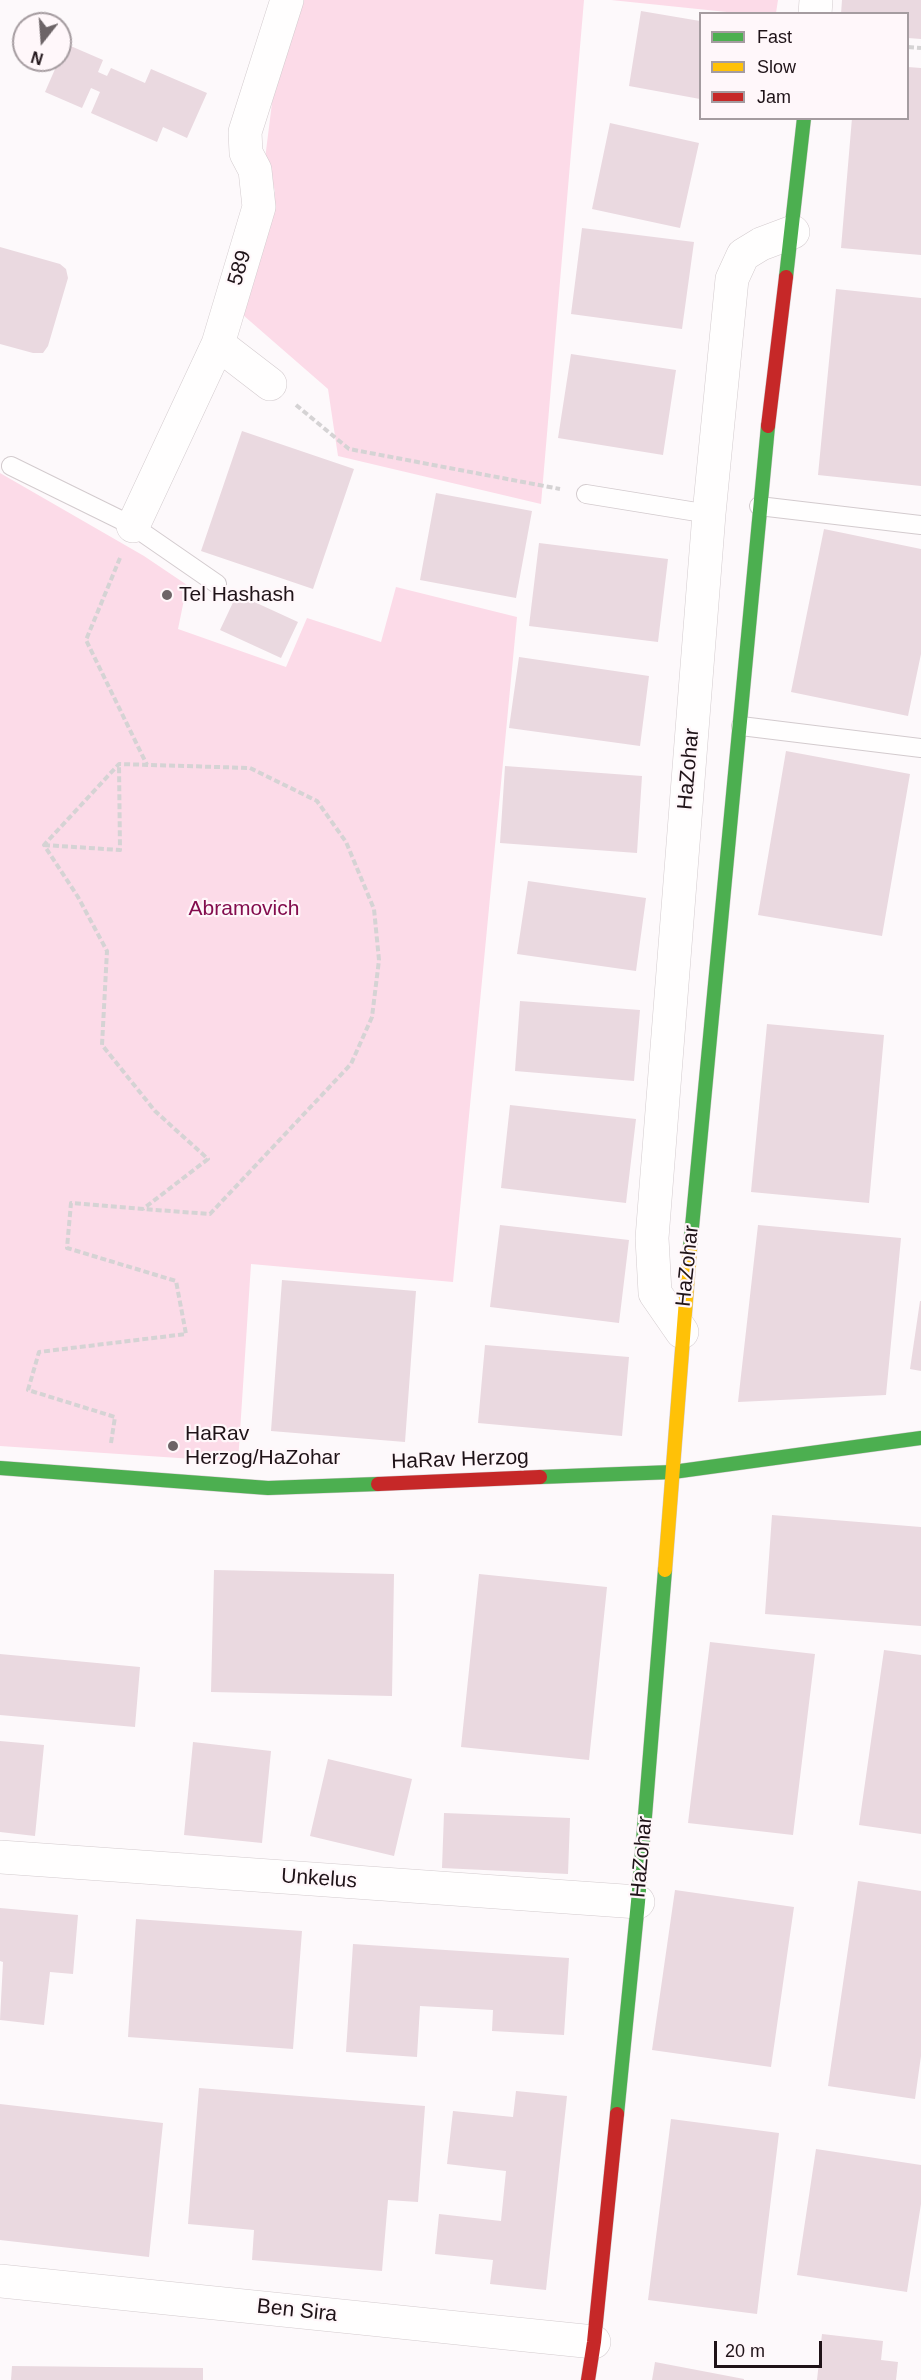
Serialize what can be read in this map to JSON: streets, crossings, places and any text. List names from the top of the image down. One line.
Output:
{"streets":{"street":["589","HaZohar","HaRav Herzog","Unkelus","Ben Sira"]},"crossings":[["HaZohar","HaRav Herzog"],["HaZohar","Unkelus"],["HaZohar","Ben Sira"]],"parks":["Abramovich"],"places":["Tel Hashash","HaRav Herzog/HaZohar"],"legend":["Fast","Slow","Jam"],"scale_bar":"20 m","north":"bottom"}
